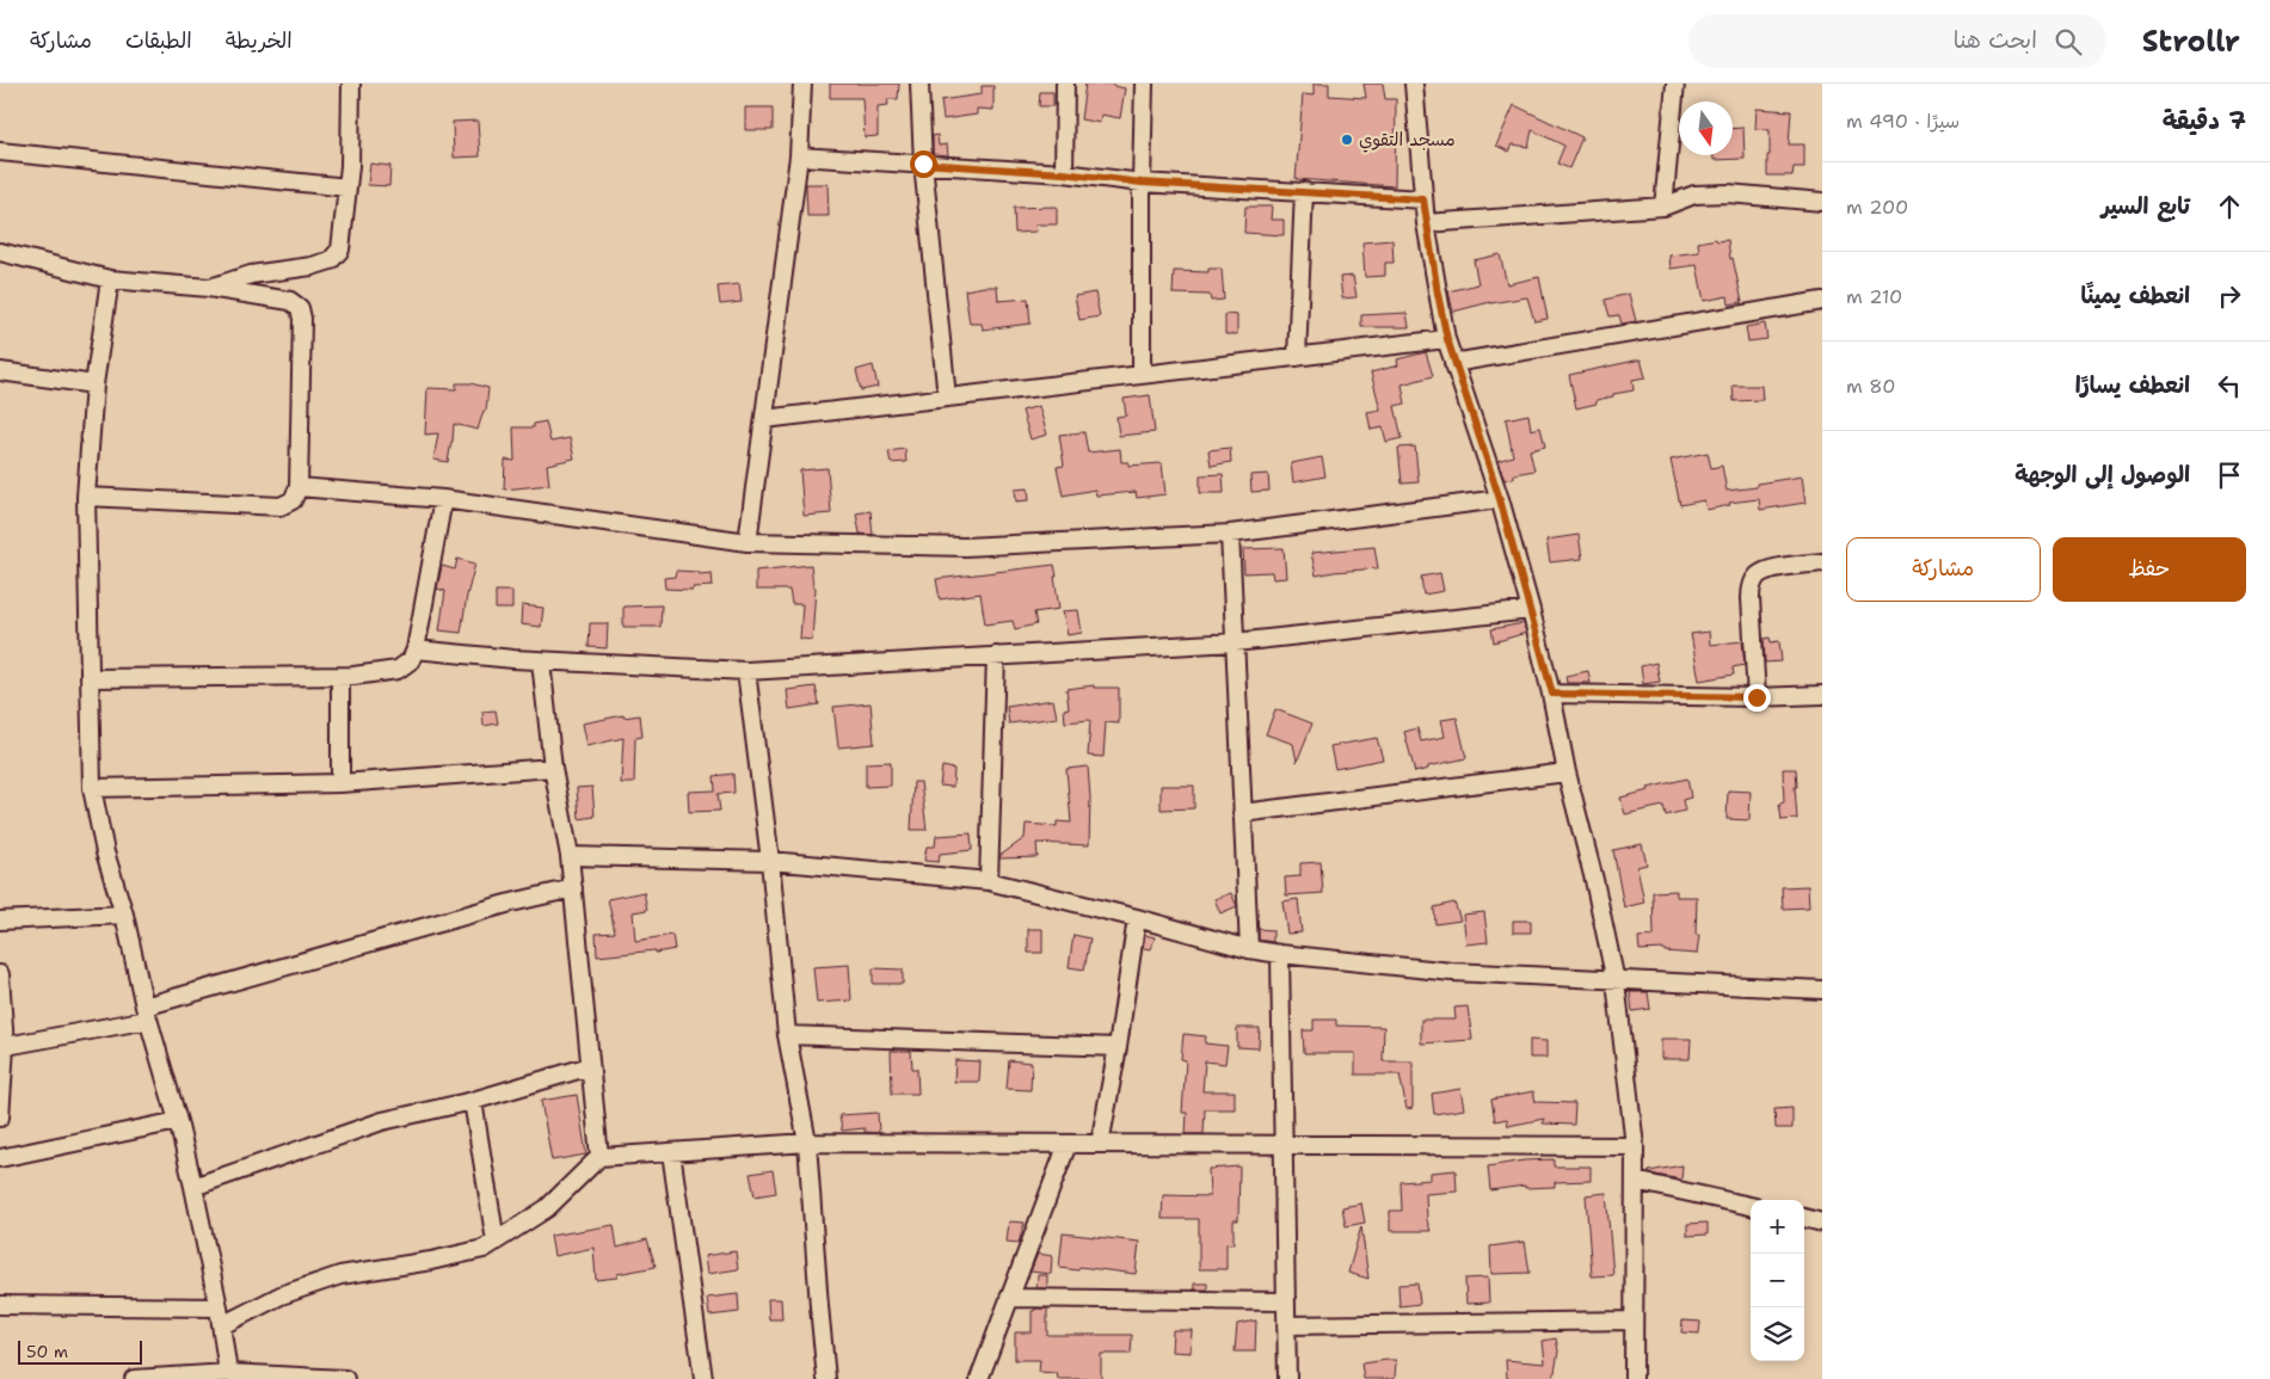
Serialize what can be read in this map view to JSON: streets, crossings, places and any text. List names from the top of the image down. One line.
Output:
{"places":["مسجد التقوي"],"scale_bar":"50 m","north":"bottom","page":{"header":"Strollr","search":"ابحث هنا","nav":["الخريطة","الطبقات","مشاركة"],"heading":["7 دقيقة","سيرًا · 490 m"],"list":[["تابع السير","200 m"],["انعطف يمينًا","210 m"],["انعطف يسارًا","80 m"],"الوصول إلى الوجهة"],"buttons":["حفظ","مشاركة"],"map_buttons":["+","−"],"scale":"50 m"}}
